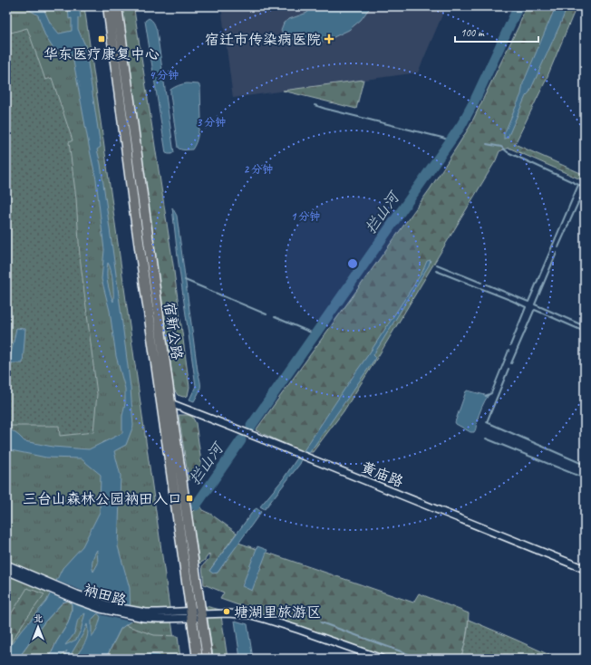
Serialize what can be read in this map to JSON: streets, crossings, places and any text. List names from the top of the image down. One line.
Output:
{"streets":{"highway":["宿新公路"],"street":["黄庙路","衲田路"]},"crossings":[["宿新公路","黄庙路"],["宿新公路","衲田路"]],"water":["拦山河"],"places":{"transit":["华东医疗康复中心","三台山森林公园衲田入口"],"health":["宿迁市传染病医院"],"other":["塘湖里旅游区"]},"scale_bar":"100 m","north":"top","rings":["4 分钟","3 分钟","2 分钟","1 分钟"]}
